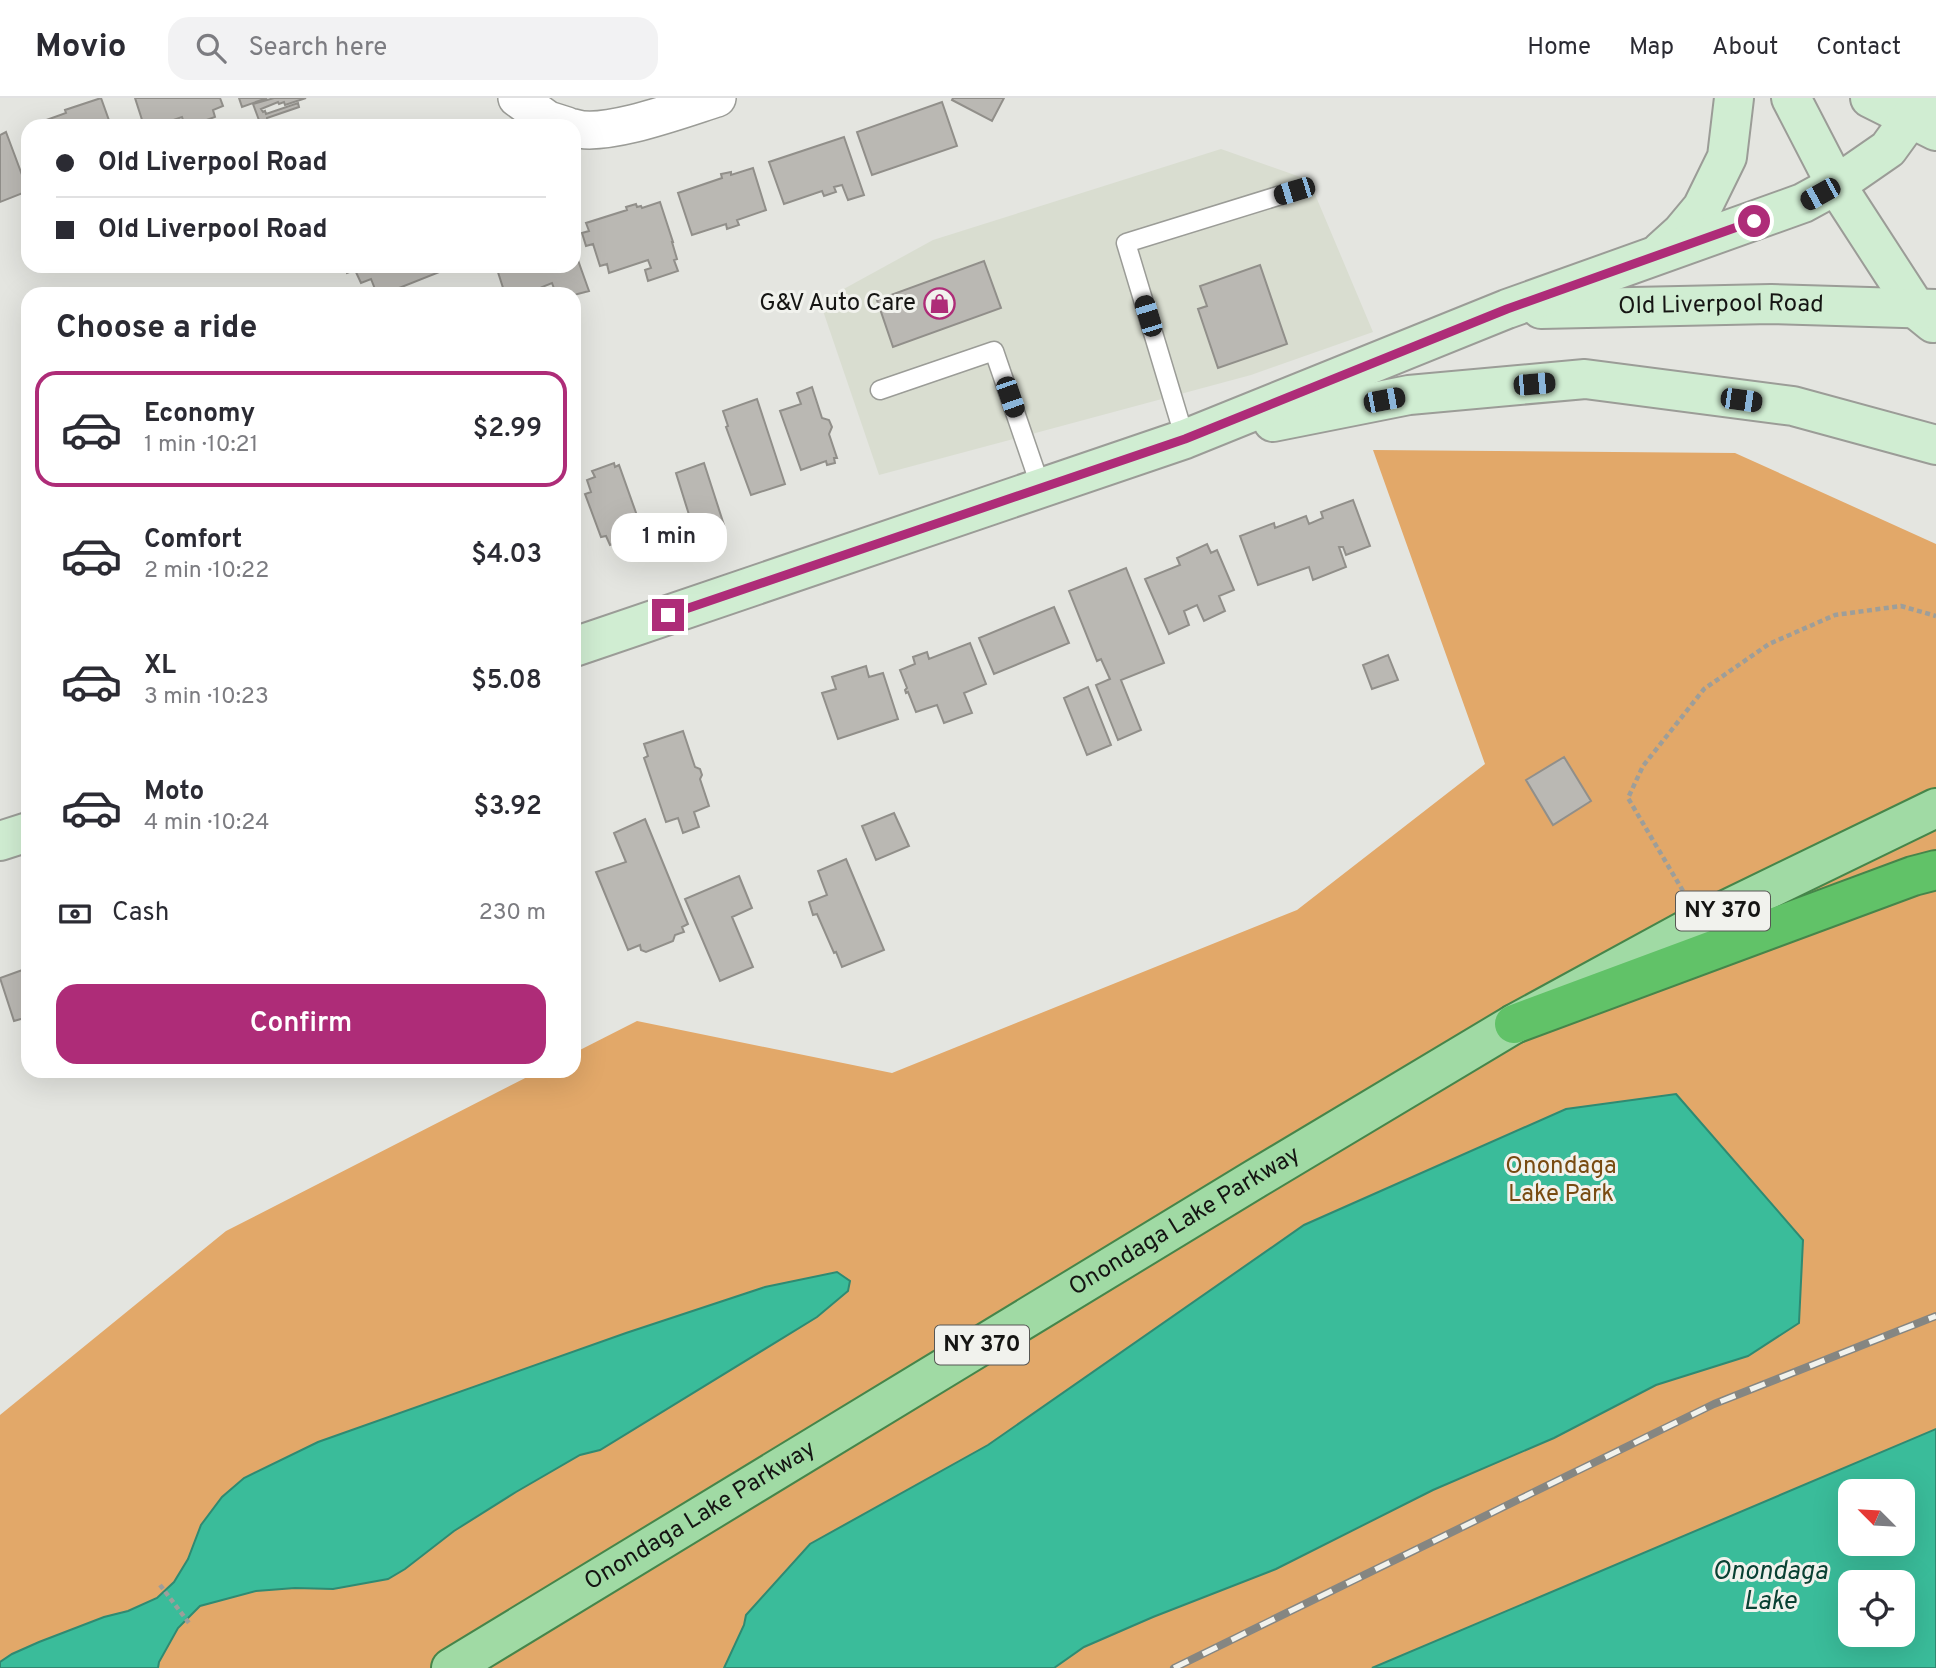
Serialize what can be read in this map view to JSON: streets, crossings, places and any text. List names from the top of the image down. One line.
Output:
{"streets":{"main road":["Old Liverpool Road","NY 370","Onondaga Lake Parkway"]},"water":["Onondaga Lake"],"parks":["Onondaga Lake Park"],"places":{"shop":["G&V Auto Care"]},"north":"top left","page":{"header":"Movio","search":"Search here","nav":["Home","Map","About","Contact"],"banner":["Old Liverpool Road","Old Liverpool Road"],"heading":"Choose a ride","list":[{"name":"Economy","note":"1 min · 10:21","value":"$2.99"},{"name":"Comfort","note":"2 min · 10:22","value":"$4.03"},{"name":"XL","note":"3 min · 10:23","value":"$5.08"},{"name":"Moto","note":"4 min · 10:24","value":"$3.92"}],"bubble":"1 min","pay":["Cash","230 m"],"buttons":"Confirm"}}
